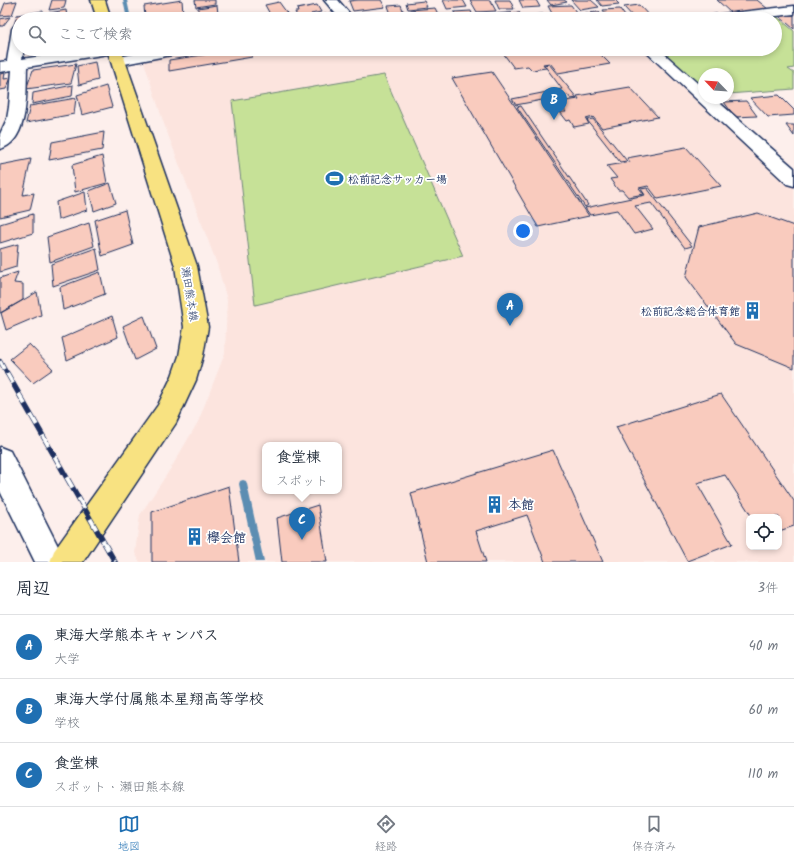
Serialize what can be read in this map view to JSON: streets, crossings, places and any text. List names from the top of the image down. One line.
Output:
{"streets":{"main road":["瀬田熊本線"]},"places":{"sports":["松前記念サッカー場"],"building":["松前記念総合体育館","本館","欅会館"]},"north":"top left","page":{"search":"ここで検索","pins":["B","A","C"],"popup":["食堂棟","スポット"],"heading":["周辺","3件"],"list":[{"mark":"A","name":"東海大学熊本キャンパス","note":"大学","value":"40 m"},{"mark":"B","name":"東海大学付属熊本星翔高等学校","note":"学校","value":"60 m"},{"mark":"C","name":"食堂棟","note":"スポット · 瀬田熊本線","value":"110 m"}],"nav":["地図","経路","保存済み"]}}
